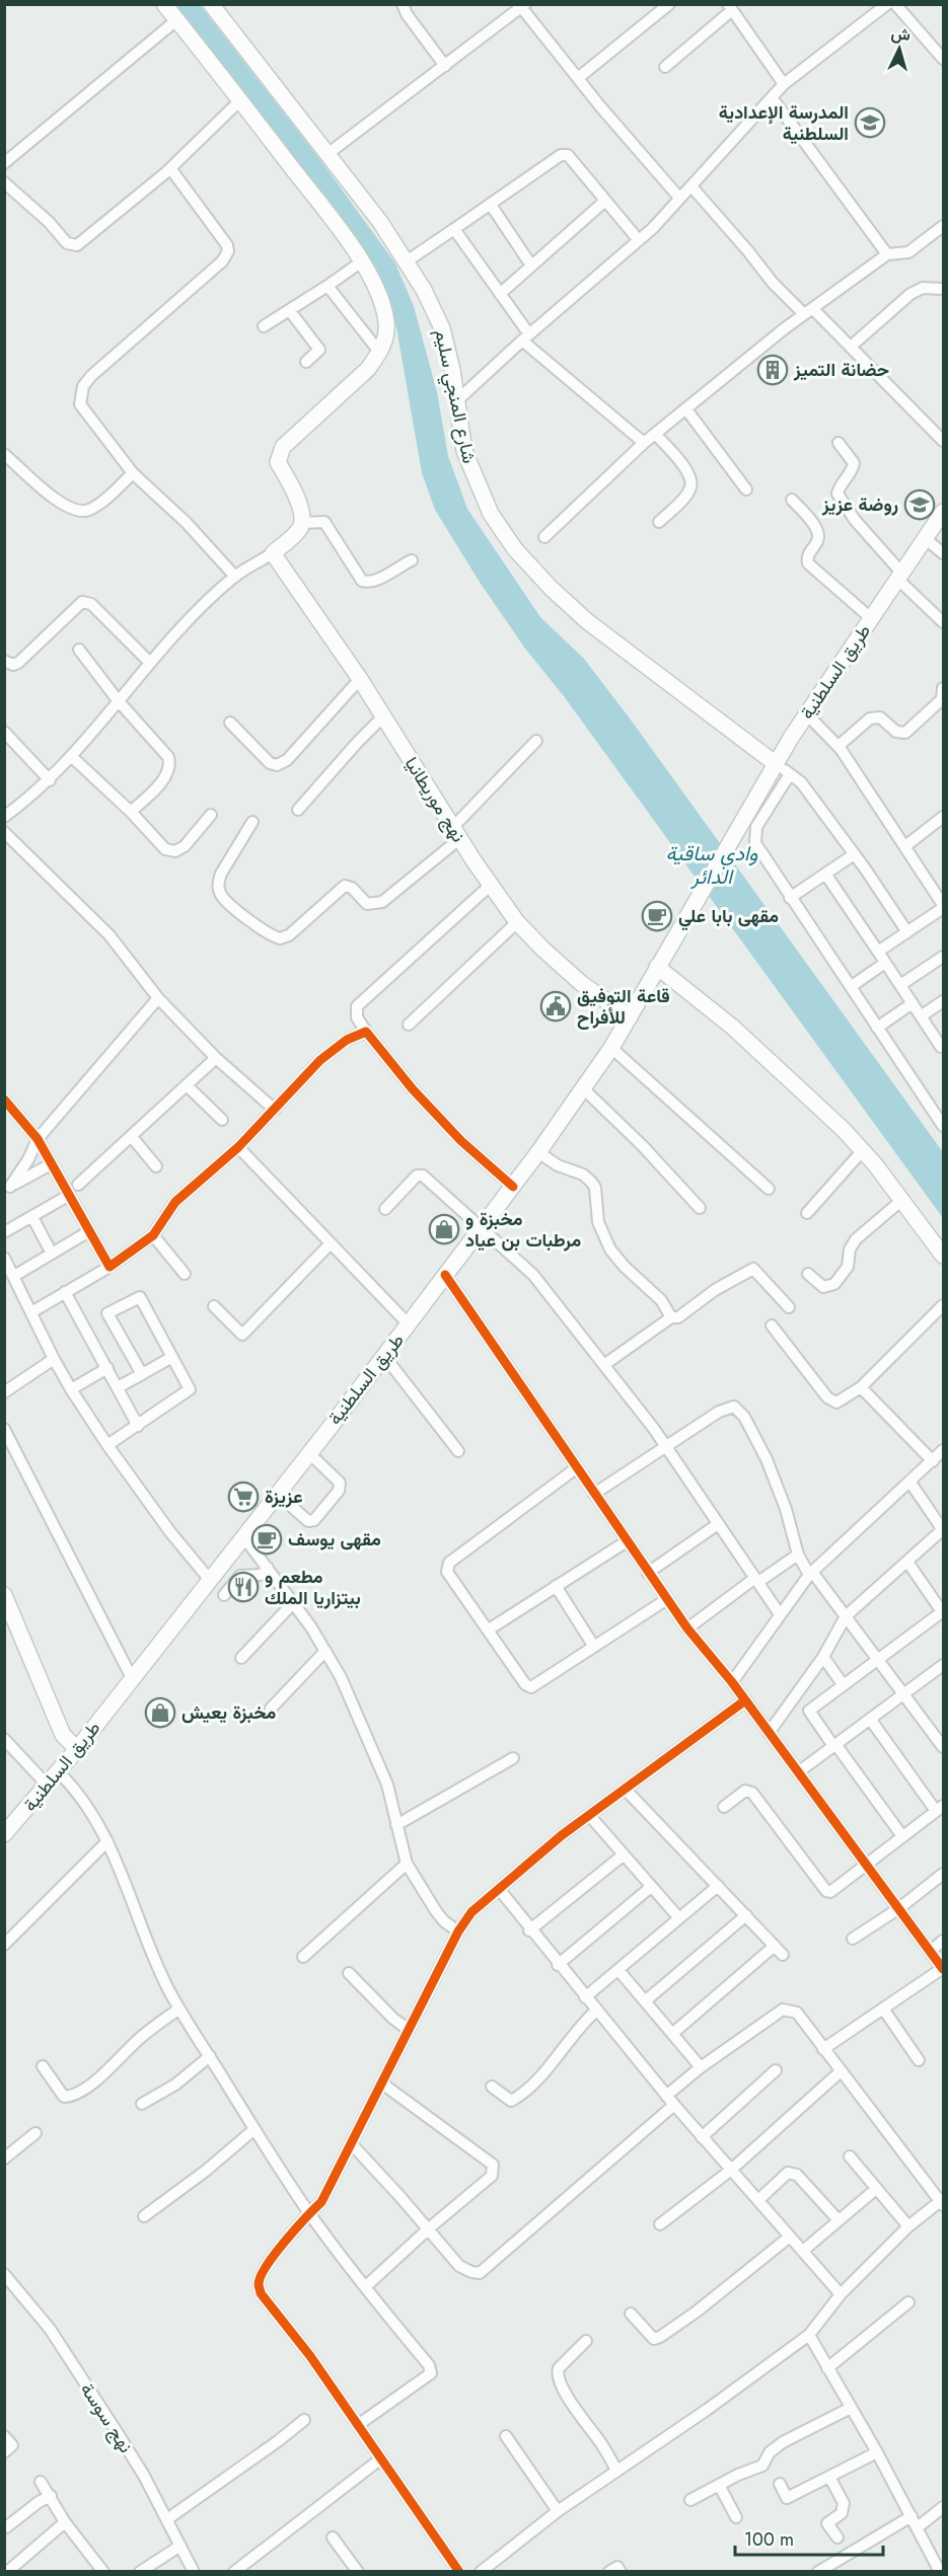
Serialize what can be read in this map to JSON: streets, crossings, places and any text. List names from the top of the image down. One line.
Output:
{"streets":{"main road":["شارع المنجي سليم","طريق السلطنية","نهج موريطانيا"],"street":["نهج سوسة"]},"crossings":[["شارع المنجي سليم","طريق السلطنية"],["طريق السلطنية","نهج موريطانيا"]],"water":["وادي ساقية الدائر"],"places":{"school or university":["المدرسة الإعدادية السلطنية","روضة عزيز"],"building":["حضانة التميز"],"cafe":["مقهى بابا علي","مقهى يوسف"],"public building":["قاعة التوفيق للأفراح"],"shop":["مخبزة و مرطبات بن عياد","مخبزة يعيش"],"supermarket":["عزيزة"],"restaurant":["مطعم و بيتزاريا الملك"]},"scale_bar":"100 m","north":"top"}
